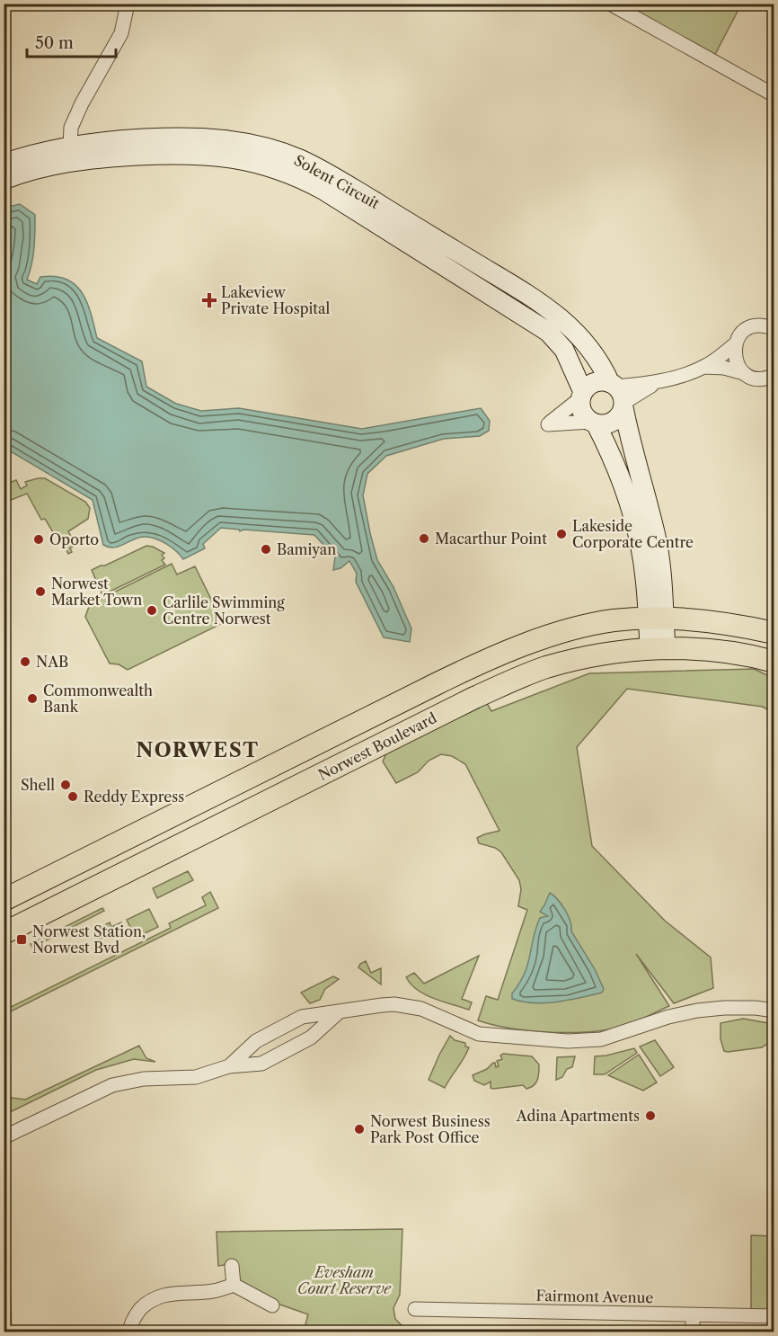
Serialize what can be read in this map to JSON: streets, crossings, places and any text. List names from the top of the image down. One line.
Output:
{"streets":{"main road":["Norwest Boulevard"],"street":["Solent Circuit","Fairmont Avenue"]},"crossings":[["Solent Circuit","Norwest Boulevard"]],"districts":["NORWEST"],"parks":["Evesham Court Reserve"],"places":{"health":["Lakeview Private Hospital"],"other":["Lakeside Corporate Centre","Macarthur Point","Oporto","Bamiyan","Norwest Market Town","Carlile Swimming Centre Norwest","NAB","Commonwealth Bank","Shell","Reddy Express","Adina Apartments","Norwest Business Park Post Office"],"transit":["Norwest Station, Norwest Bvd"]},"scale_bar":"50 m"}
